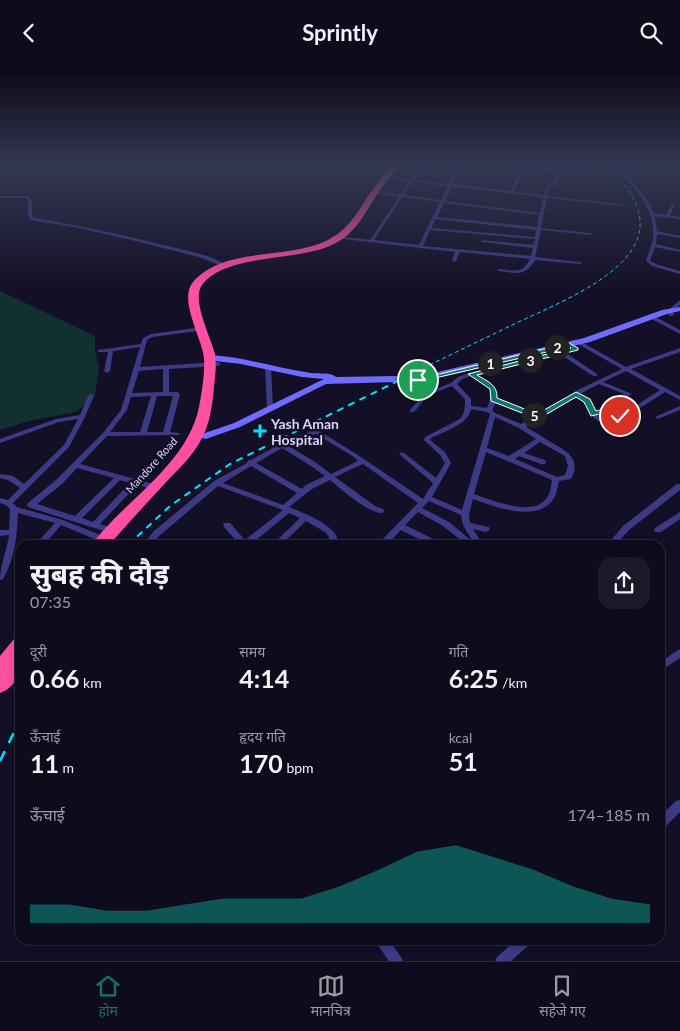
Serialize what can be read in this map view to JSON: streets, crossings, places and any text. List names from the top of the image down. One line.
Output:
{"streets":{"highway":["Mandore Road"]},"places":{"health":["Yash Aman Hospital"]},"page":{"header":"Sprintly","pins":["2","3","1","5"],"heading":["सुबह की दौड़","07:35"],"stats":[["दूरी","0.66 km"],["समय","4:14"],["गति","6:25 /km"],["ऊँचाई","11 m"],["हृदय गति","170 bpm"],["kcal","51"]],"chart":["ऊँचाई","174–185 m"],"tabs":["होम","मानचित्र","सहेजे गए"]}}
